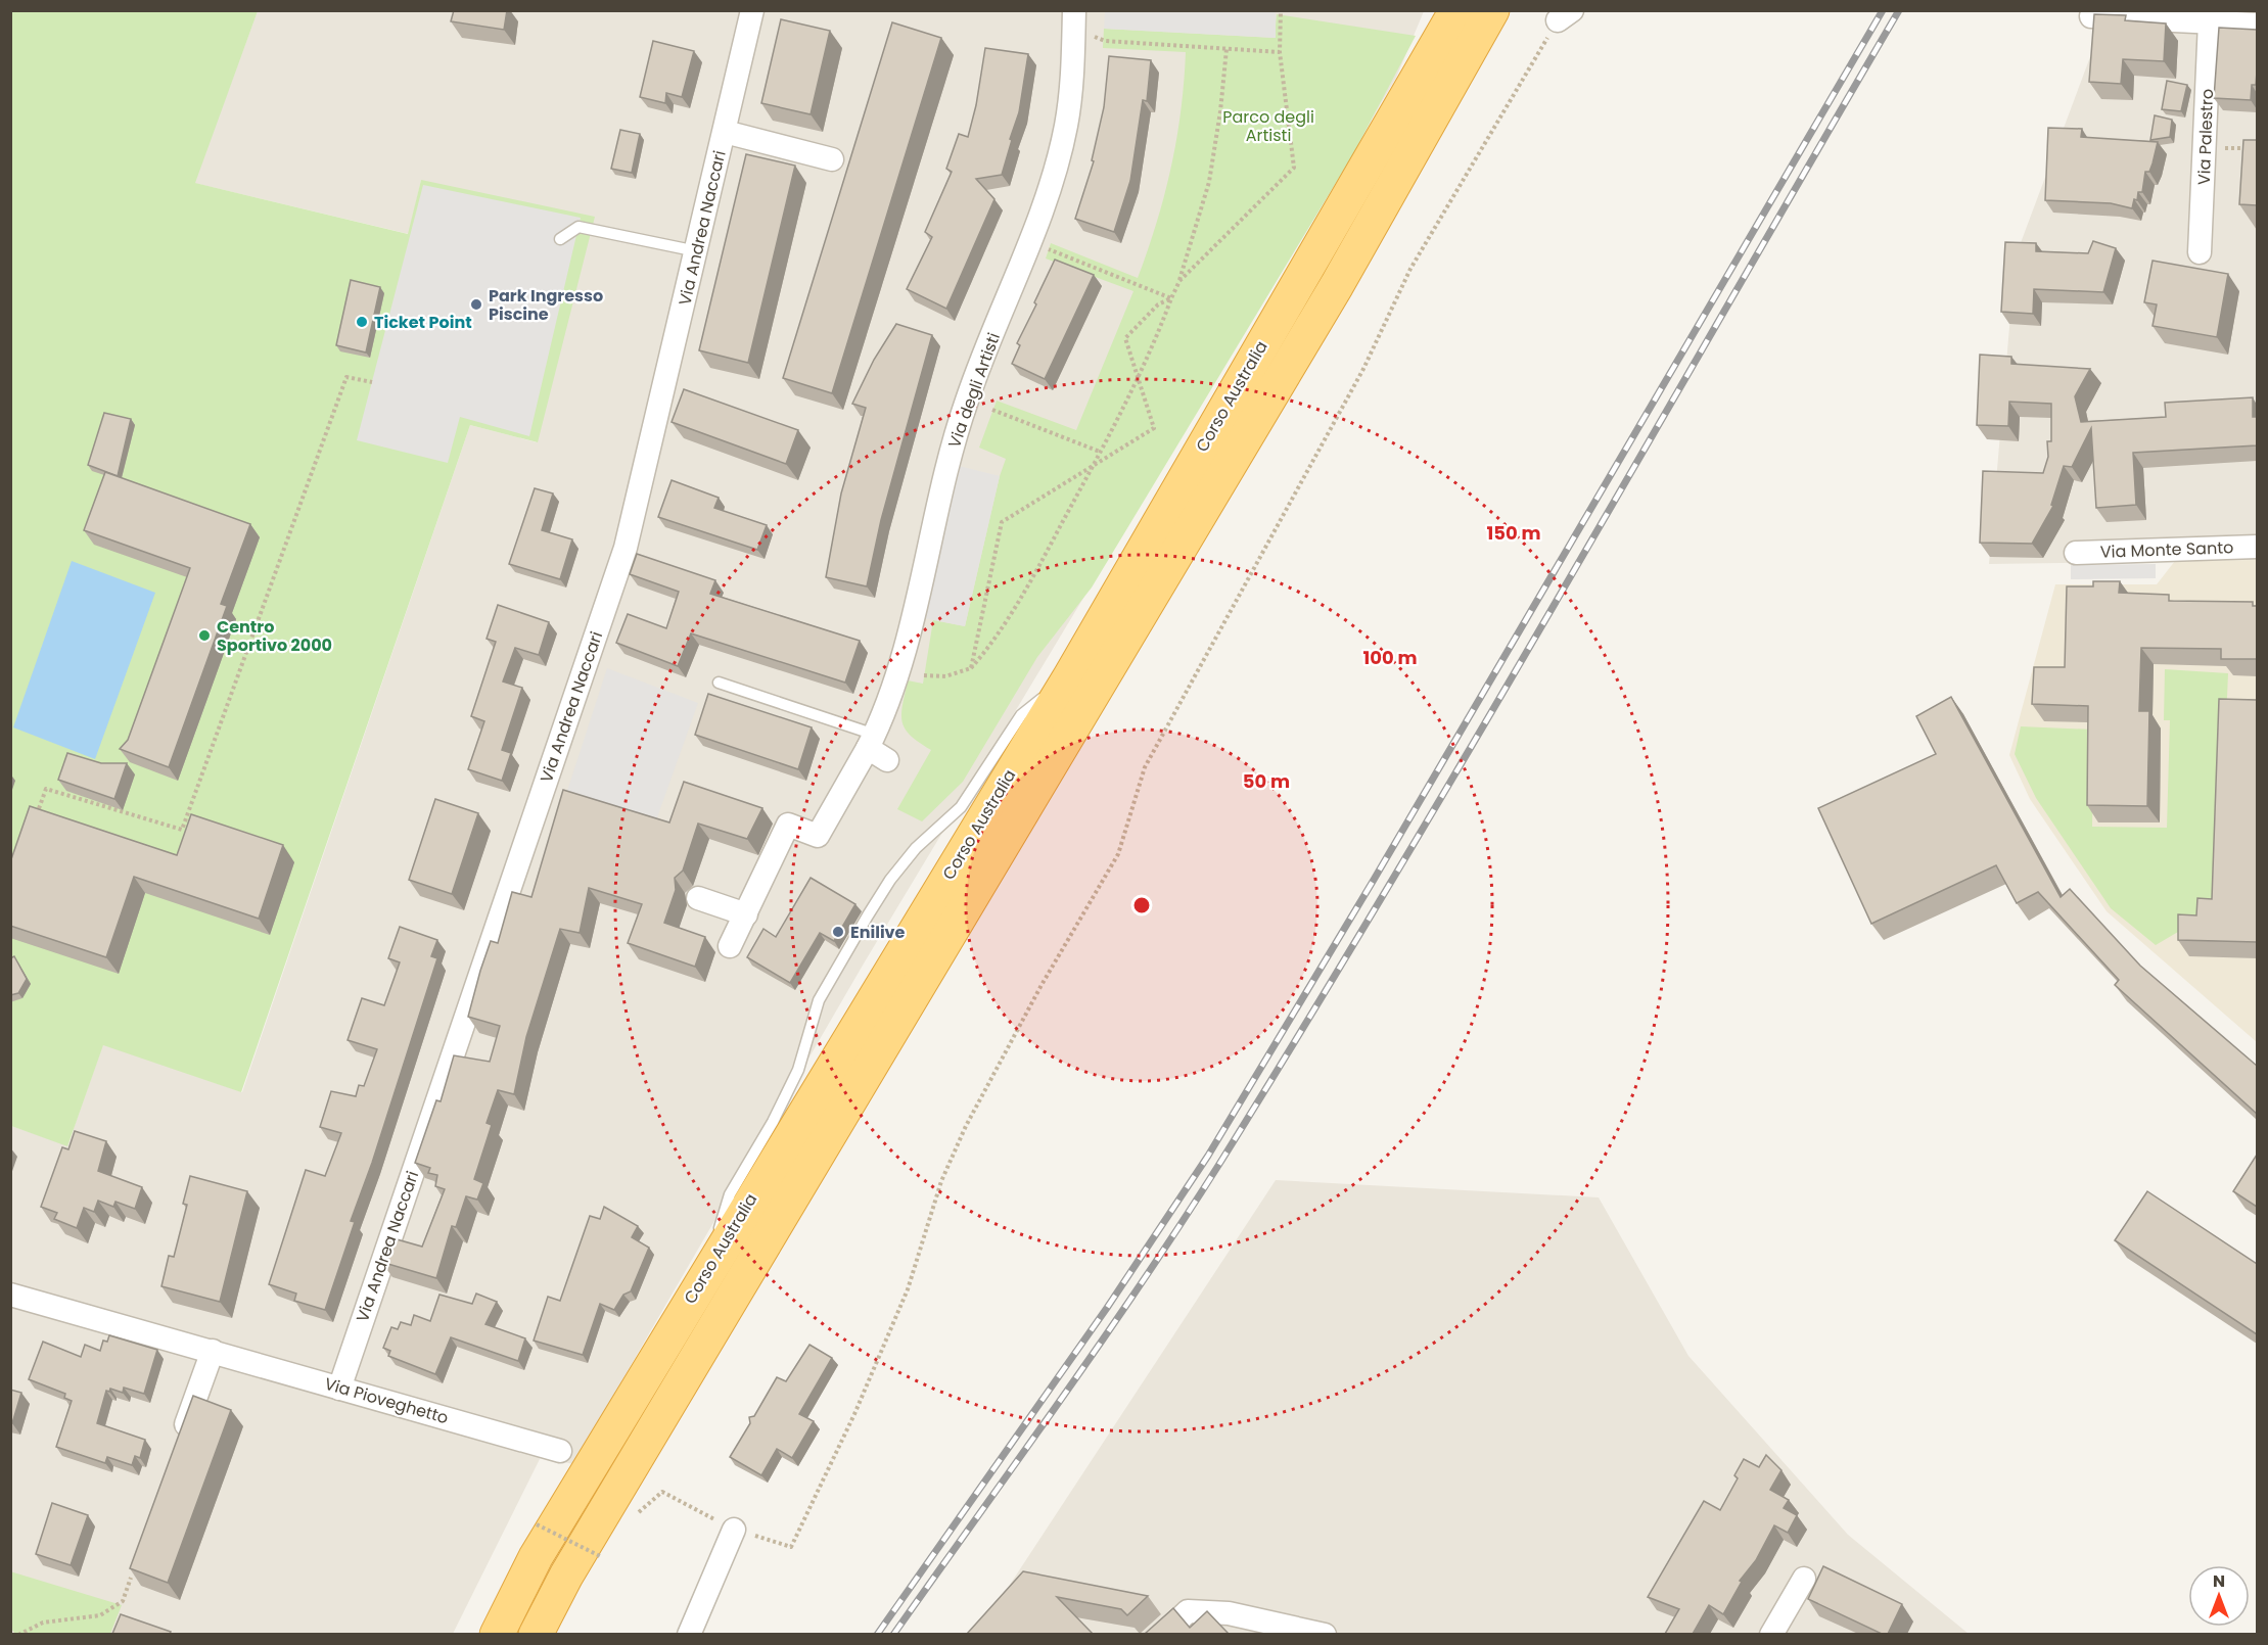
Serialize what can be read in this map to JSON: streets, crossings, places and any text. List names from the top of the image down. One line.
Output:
{"streets":{"highway":["Corso Australia"],"street":["Via Palestro","Via Andrea Naccari","Via degli Artisti","Via Monte Santo","Via Pioveghetto"]},"crossings":[["Via Andrea Naccari","Via Pioveghetto"]],"parks":["Parco degli Artisti"],"places":["Park Ingresso Piscine","Ticket Point","Centro Sportivo 2000","Enilive"],"north":"top","rings":["150 m","100 m","50 m"]}
